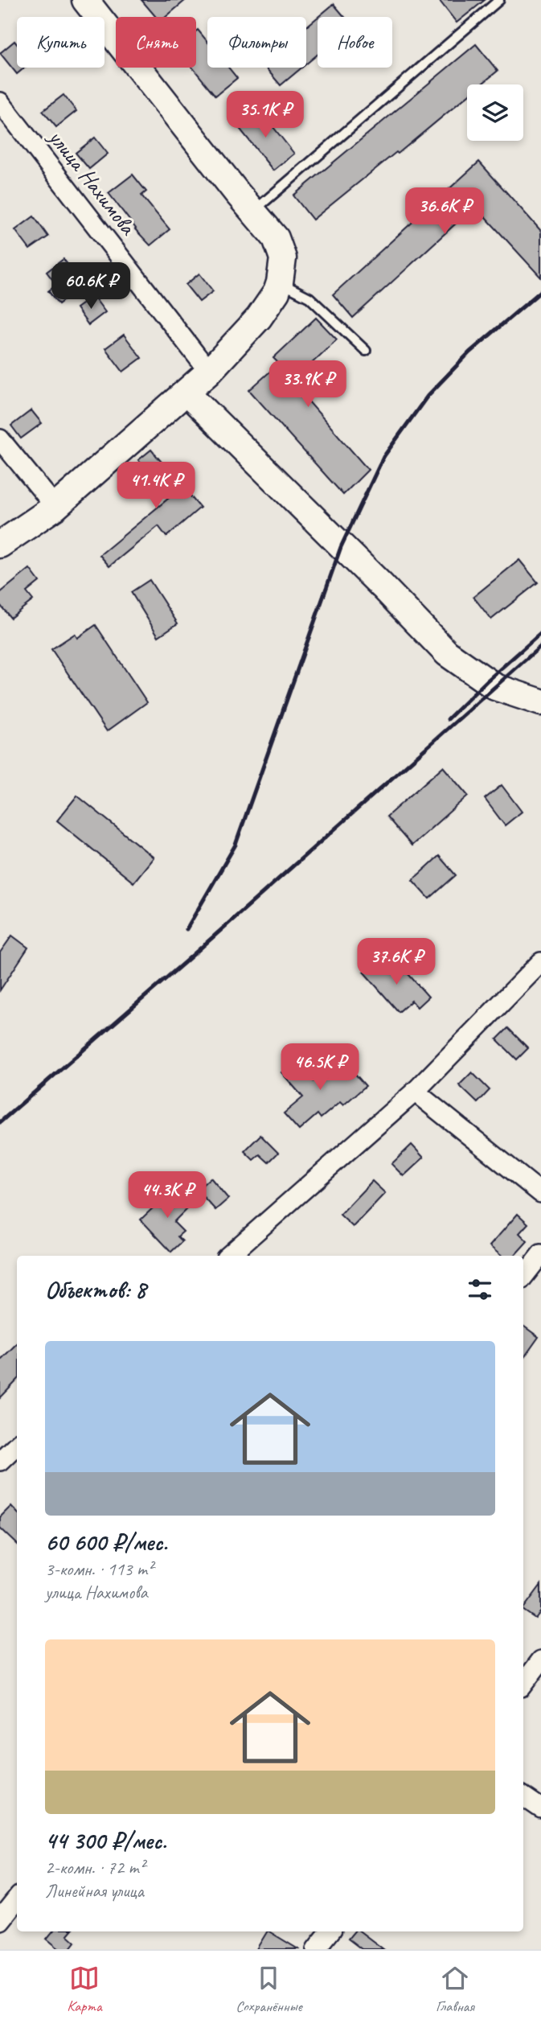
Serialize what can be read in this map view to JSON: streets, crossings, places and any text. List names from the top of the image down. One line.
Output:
{"streets":{"street":["улица Нахимова"]},"page":{"chip":["Купить","Снять","Фильтры","Новое"],"price":["35.1K ₽","36.6K ₽","60.6K ₽","33.9K ₽","41.4K ₽","37.6K ₽","46.5K ₽","44.3K ₽"],"heading":"Объектов: 8","list":[{"name":"60 600 ₽/мес.","note":"3-комн. · 113 m² · улица Нахимова"},{"name":"44 300 ₽/мес.","note":"2-комн. · 72 m² · Линейная улица"}],"tabs":["Карта","Сохранённые","Главная"]}}
